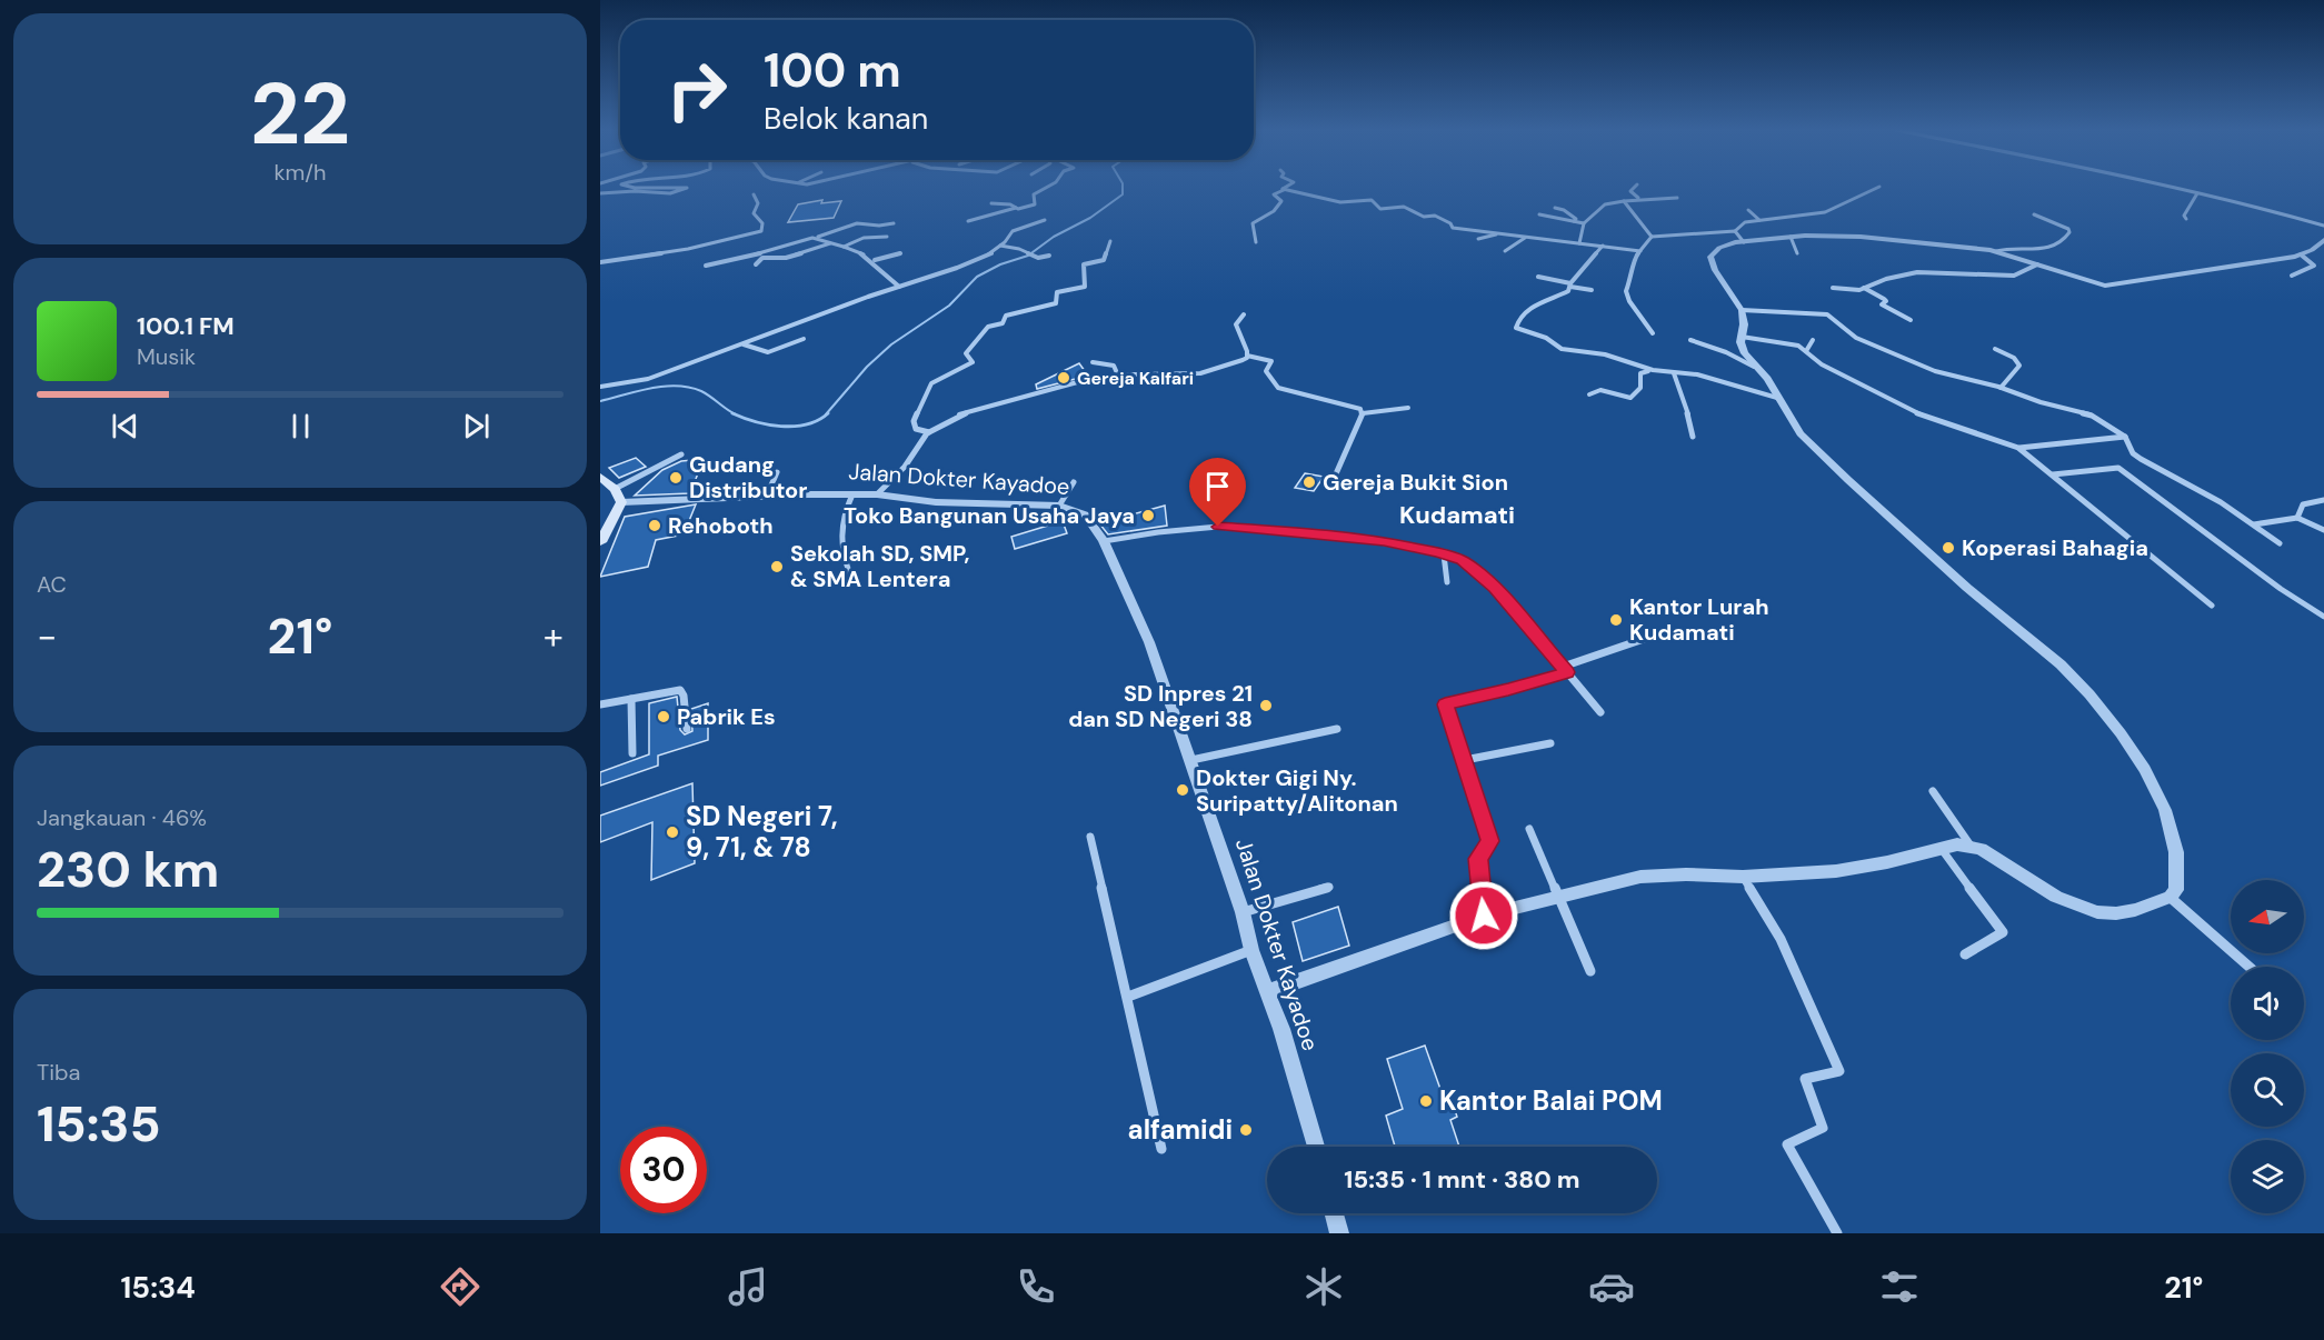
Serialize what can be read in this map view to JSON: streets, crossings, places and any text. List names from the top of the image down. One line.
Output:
{"streets":{"street":["Jalan Dokter Kayadoe"]},"districts":["Kudamati"],"places":["Gereja Kalfari","Gudang Distributor","Gereja Bukit Sion","Toko Bangunan Usaha Jaya","Rehoboth","Koperasi Bahagia","Sekolah SD, SMP, & SMA Lentera","Kantor Lurah Kudamati","SD Inpres 21 dan SD Negeri 38","Pabrik Es","Dokter Gigi Ny. Suripatty/Alitonan","SD Negeri 7, 9, 71, & 78","Kantor Balai POM","alfamidi"],"north":"left","page":{"tile":[["22","km/h"],"AC",["Jangkauan · 46%","230 km"],["Tiba","15:35"]],"turn":["100 m","Belok kanan"],"song":["100.1 FM","Musik"],"heat":["−","21°","+"],"limit":"30","trip":"15:35 · 1 mnt · 380 m","tabs":["15:34","21°"]}}
